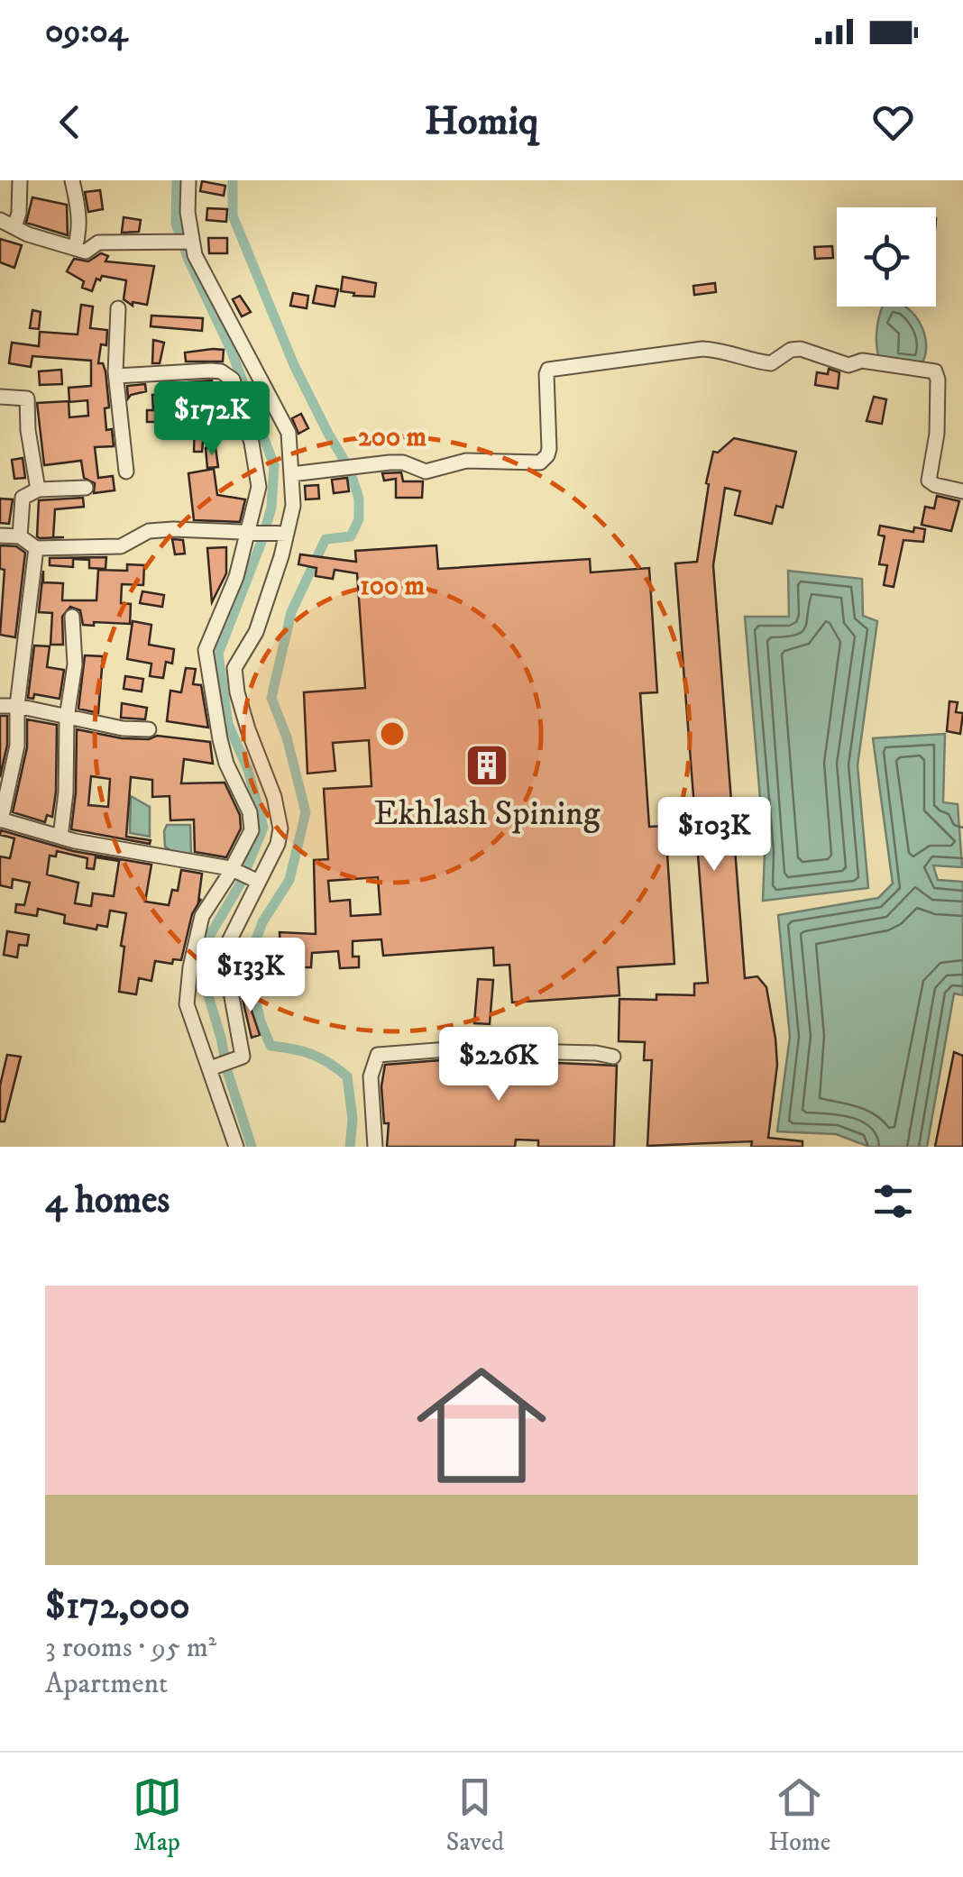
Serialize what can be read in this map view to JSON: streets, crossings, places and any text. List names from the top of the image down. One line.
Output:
{"places":{"building":["Ekhlash Spining"]},"page":{"status":"09:04","header":"Homiq","price":["$172K","$103K","$133K","$226K"],"heading":"4 homes","list":[{"name":"$172,000","note":"3 rooms · 95 m² · Apartment"}],"tabs":["Map","Saved","Home"]},"rings":["200 m","100 m"]}
